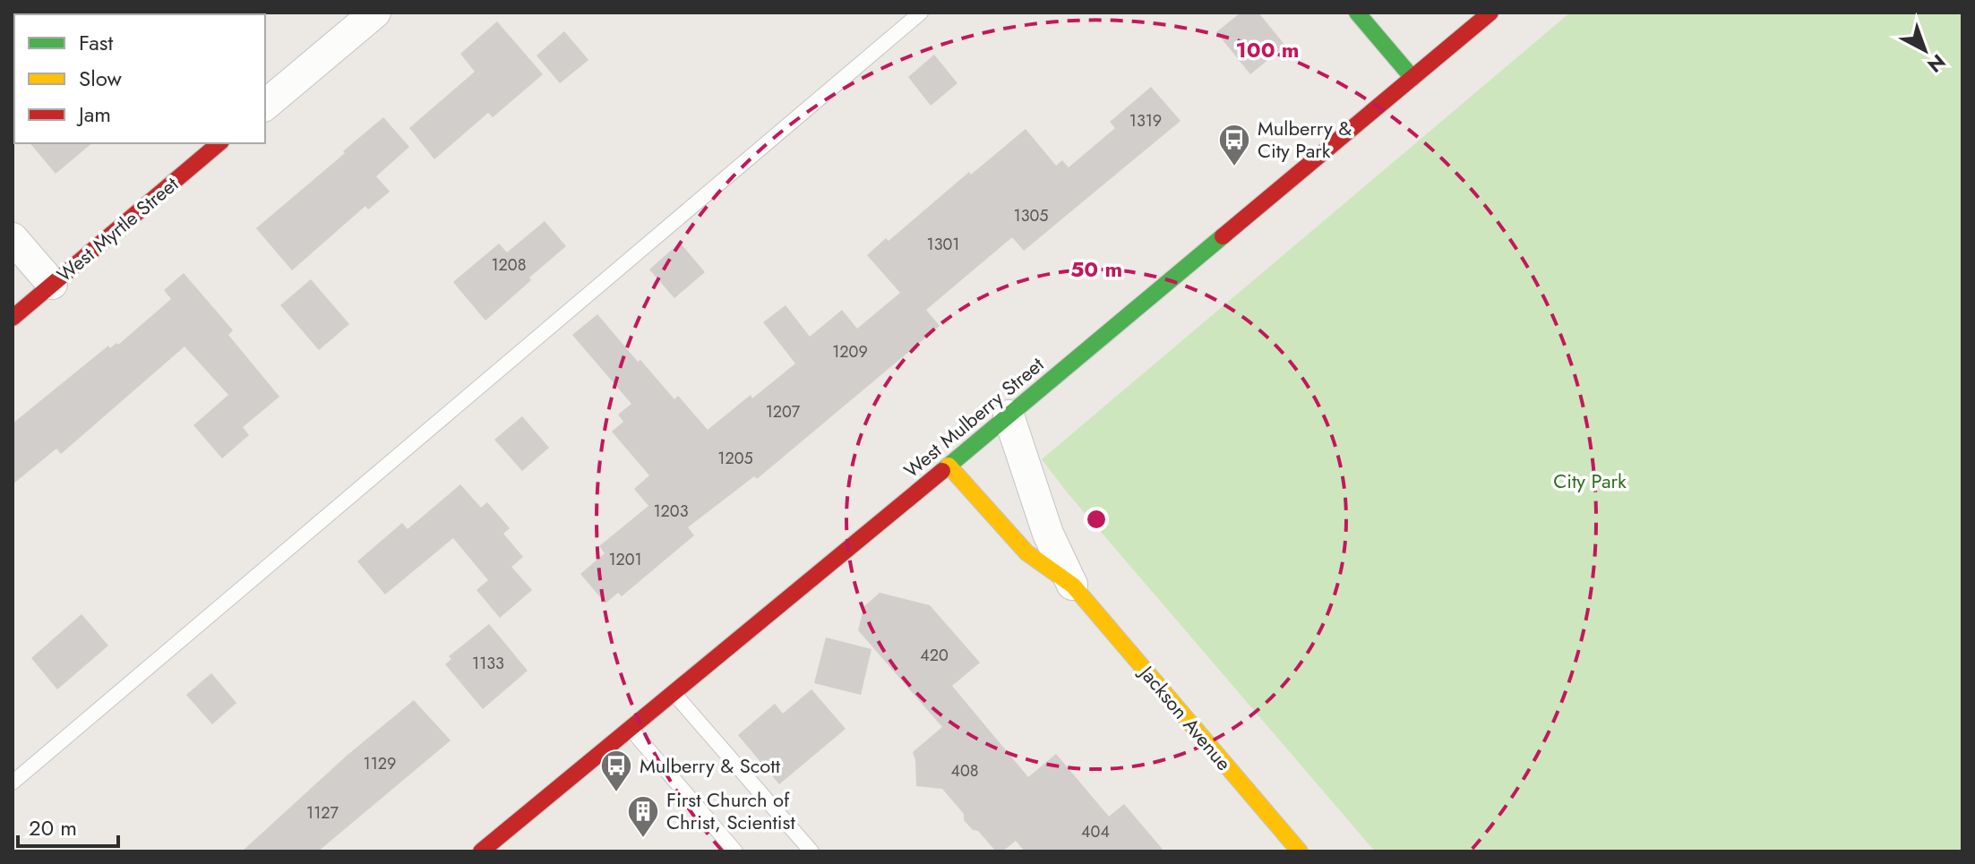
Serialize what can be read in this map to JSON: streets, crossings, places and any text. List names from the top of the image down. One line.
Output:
{"streets":{"main road":["West Myrtle Street","West Mulberry Street","Jackson Avenue"]},"crossings":[["West Mulberry Street","Jackson Avenue"]],"parks":["City Park"],"places":{"bus stop":["Mulberry & City Park","Mulberry & Scott"],"building":["First Church of Christ, Scientist"]},"house_numbers":["1319","1305","1301","1208","1209","1207","1205","1203","1201","420","1133","1129","408","1127","404"],"legend":["Fast","Slow","Jam"],"scale_bar":"20 m","north":"bottom right","rings":["100 m","50 m"]}
